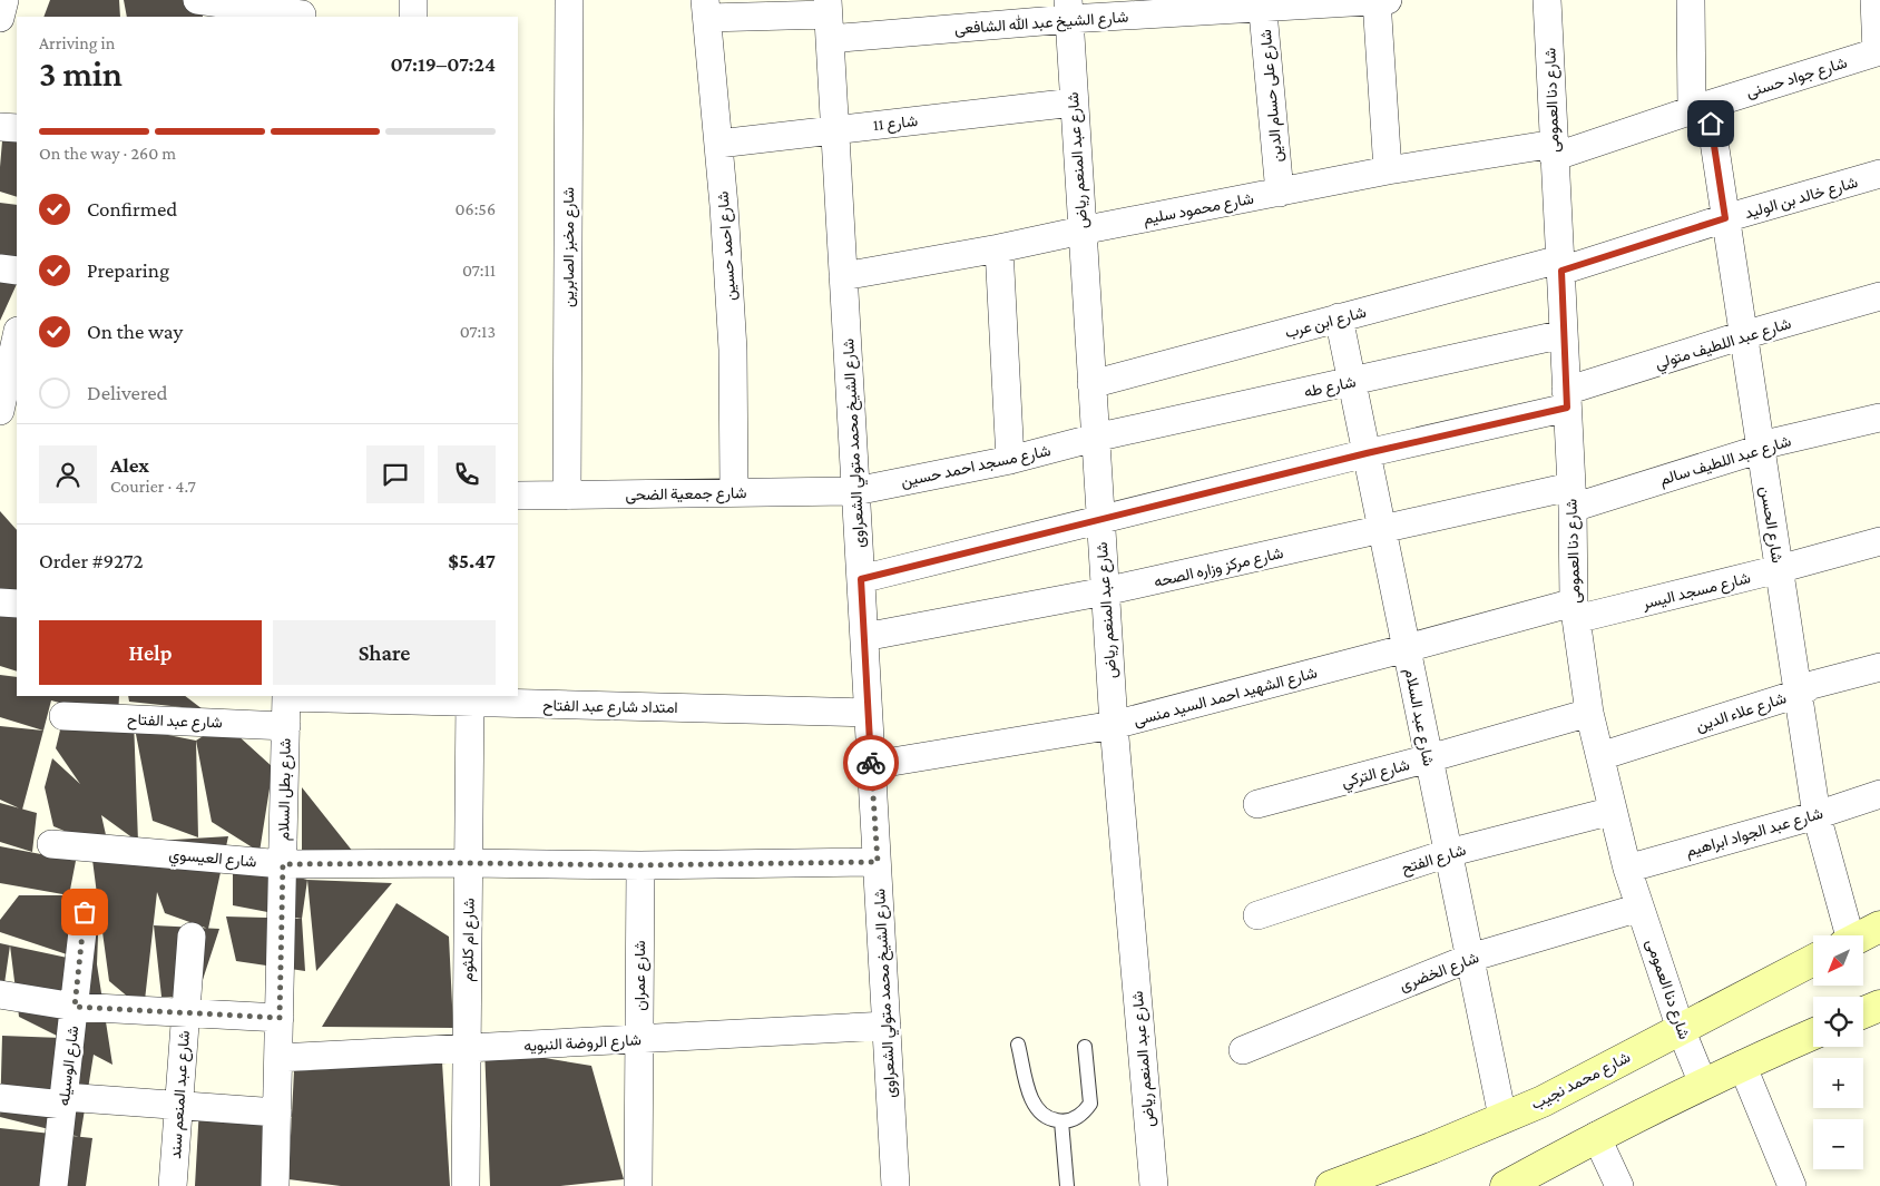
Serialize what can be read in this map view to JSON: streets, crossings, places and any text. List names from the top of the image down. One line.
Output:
{"streets":{"main road":["شارع محمد نجيب"],"street":["شارع الشيخ عبد الله الشافعى","شارع جواد حسنى","شارع على حسام الدين","شارع دنا العمومى","شارع 11","شارع عبد المنعم رياض","شارع خالد بن الوليد","شارع محمود سليم","شارع احمد حسين","شارع مخبز الصابرين","شارع ابن عرب","شارع عبد اللطيف متولي","شارع طه","شارع الشيخ محمد متولي الشعراوى","شارع عبد اللطيف سالم","شارع مسجد احمد حسين","شارع جمعية الضحى","شارع الحسن","شارع مركز وزاره الصحه","شارع مسجد اليسر","شارع الشهيد احمد السيد منسى","امتداد شارع عبد الفتاح","شارع علاء الدين","شارع عبد السلام","شارع عبد الفتاح","شارع التركي","شارع بطل السلام","شارع عبد الجواد ابراهيم","شارع العيسوي","شارع الفتح","شارع ام كلثوم","شارع الخضرى","شارع عمران","شارع الروضة النبويه","شارع الوسيله","شارع عبد المنعم سند"]},"crossings":[["شارع الشيخ عبد الله الشافعى","شارع على حسام الدين"],["شارع الشيخ عبد الله الشافعى","شارع عبد المنعم رياض"],["شارع الشيخ عبد الله الشافعى","شارع احمد حسين"],["شارع الشيخ عبد الله الشافعى","شارع الشيخ محمد متولي الشعراوى"],["شارع جواد حسنى","شارع دنا العمومى"],["شارع جواد حسنى","شارع محمود سليم"],["شارع جواد حسنى","شارع الحسن"],["شارع على حسام الدين","شارع محمود سليم"],["شارع دنا العمومى","شارع خالد بن الوليد"],["شارع دنا العمومى","شارع محمود سليم"],["شارع دنا العمومى","شارع ابن عرب"],["شارع دنا العمومى","شارع عبد اللطيف متولي"],["شارع دنا العمومى","شارع طه"],["شارع دنا العمومى","شارع عبد اللطيف سالم"],["شارع دنا العمومى","شارع مركز وزاره الصحه"],["شارع دنا العمومى","شارع مسجد اليسر"],["شارع دنا العمومى","شارع الشهيد احمد السيد منسى"],["شارع دنا العمومى","شارع علاء الدين"],["شارع دنا العمومى","شارع التركي"],["شارع دنا العمومى","شارع عبد الجواد ابراهيم"],["شارع دنا العمومى","شارع الفتح"],["شارع دنا العمومى","شارع الخضرى"],["شارع دنا العمومى","شارع محمد نجيب"],["شارع 11","شارع عبد المنعم رياض"],["شارع 11","شارع احمد حسين"],["شارع 11","شارع الشيخ محمد متولي الشعراوى"],["شارع عبد المنعم رياض","شارع محمود سليم"],["شارع عبد المنعم رياض","شارع ابن عرب"],["شارع عبد المنعم رياض","شارع عبد اللطيف متولي"],["شارع عبد المنعم رياض","شارع طه"],["شارع عبد المنعم رياض","شارع مسجد احمد حسين"],["شارع عبد المنعم رياض","شارع مركز وزاره الصحه"],["شارع عبد المنعم رياض","شارع الشهيد احمد السيد منسى"],["شارع خالد بن الوليد","شارع ابن عرب"],["شارع خالد بن الوليد","شارع الحسن"],["شارع محمود سليم","شارع الشيخ محمد متولي الشعراوى"],["شارع احمد حسين","شارع جمعية الضحى"],["شارع مخبز الصابرين","شارع جمعية الضحى"],["شارع ابن عرب","شارع عبد السلام"],["شارع عبد اللطيف متولي","شارع الشيخ محمد متولي الشعراوى"],["شارع عبد اللطيف متولي","شارع الحسن"],["شارع عبد اللطيف متولي","شارع عبد السلام"],["شارع طه","شارع مسجد احمد حسين"],["شارع طه","شارع عبد السلام"],["شارع الشيخ محمد متولي الشعراوى","شارع مسجد احمد حسين"],["شارع الشيخ محمد متولي الشعراوى","شارع جمعية الضحى"],["شارع الشيخ محمد متولي الشعراوى","شارع مركز وزاره الصحه"],["شارع الشيخ محمد متولي الشعراوى","شارع الشهيد احمد السيد منسى"],["شارع الشيخ محمد متولي الشعراوى","امتداد شارع عبد الفتاح"],["شارع الشيخ محمد متولي الشعراوى","شارع العيسوي"],["شارع الشيخ محمد متولي الشعراوى","شارع الروضة النبويه"],["شارع عبد اللطيف سالم","شارع الحسن"],["شارع عبد اللطيف سالم","شارع مركز وزاره الصحه"],["شارع مسجد احمد حسين","شارع جمعية الضحى"],["شارع الحسن","شارع مسجد اليسر"],["شارع الحسن","شارع علاء الدين"],["شارع الحسن","شارع عبد الجواد ابراهيم"],["شارع مركز وزاره الصحه","شارع عبد السلام"],["شارع مسجد اليسر","شارع الشهيد احمد السيد منسى"],["شارع الشهيد احمد السيد منسى","شارع عبد السلام"],["امتداد شارع عبد الفتاح","شارع بطل السلام"],["امتداد شارع عبد الفتاح","شارع ام كلثوم"],["شارع عبد السلام","شارع التركي"],["شارع عبد السلام","شارع الفتح"],["شارع عبد السلام","شارع الخضرى"],["شارع عبد السلام","شارع محمد نجيب"],["شارع عبد الفتاح","شارع بطل السلام"],["شارع بطل السلام","شارع العيسوي"],["شارع بطل السلام","شارع الروضة النبويه"],["شارع العيسوي","شارع ام كلثوم"],["شارع العيسوي","شارع عمران"],["شارع ام كلثوم","شارع الروضة النبويه"],["شارع عمران","شارع الروضة النبويه"]],"north":"bottom left","page":{"heading":["3 min","Arriving in","07:19–07:24"],"panel":["Alex","Courier · 4.7","Order #9272","$5.47"],"bar":"On the way · 260 m","list":[["Confirmed","06:56"],["Preparing","07:11"],["On the way","07:13"],"Delivered"],"buttons":["Help","Share"],"map_buttons":["+","−"]}}
